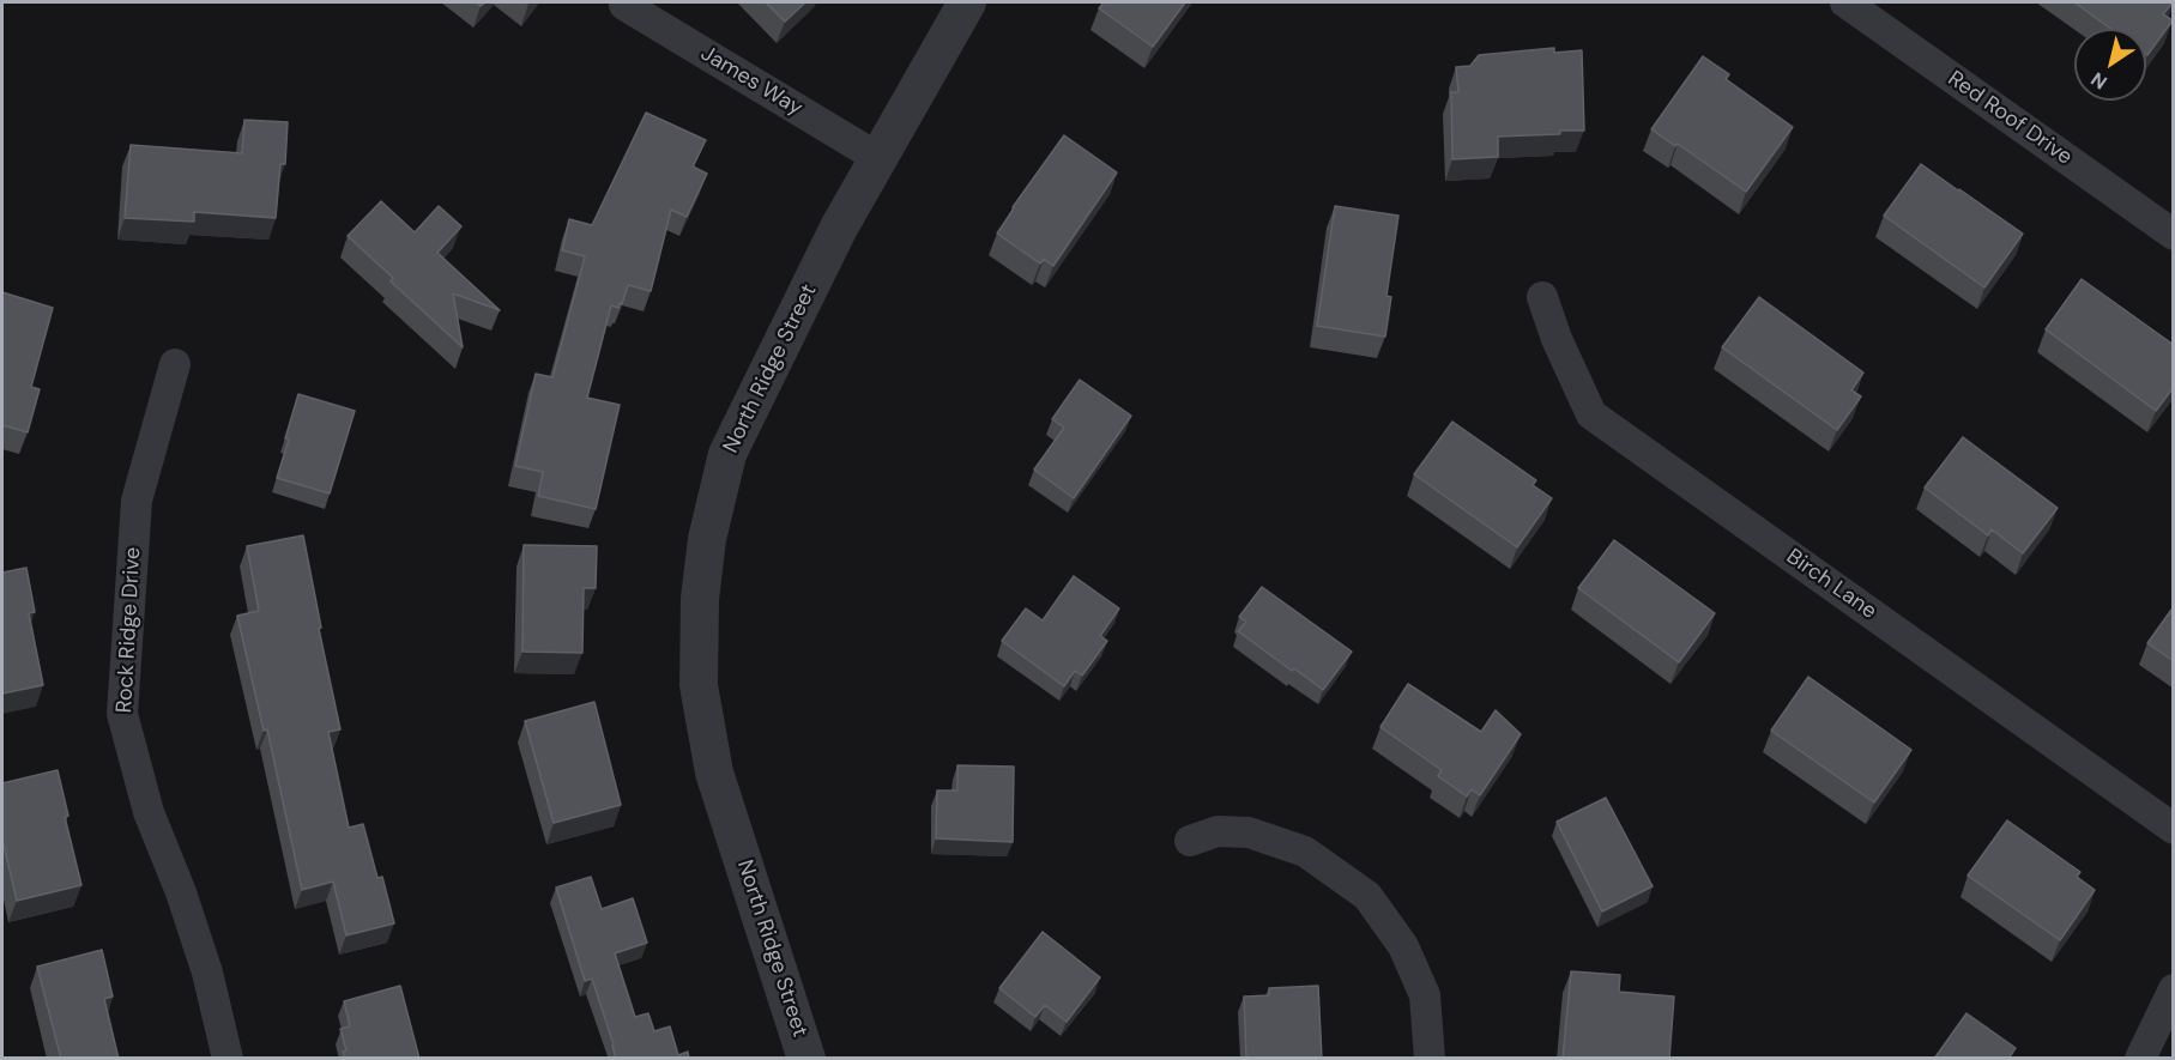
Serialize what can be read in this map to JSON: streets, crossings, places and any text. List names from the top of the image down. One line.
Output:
{"streets":{"street":["James Way","Red Roof Drive","North Ridge Street","Birch Lane","Rock Ridge Drive"]},"crossings":[["James Way","North Ridge Street"]],"north":"bottom left"}
